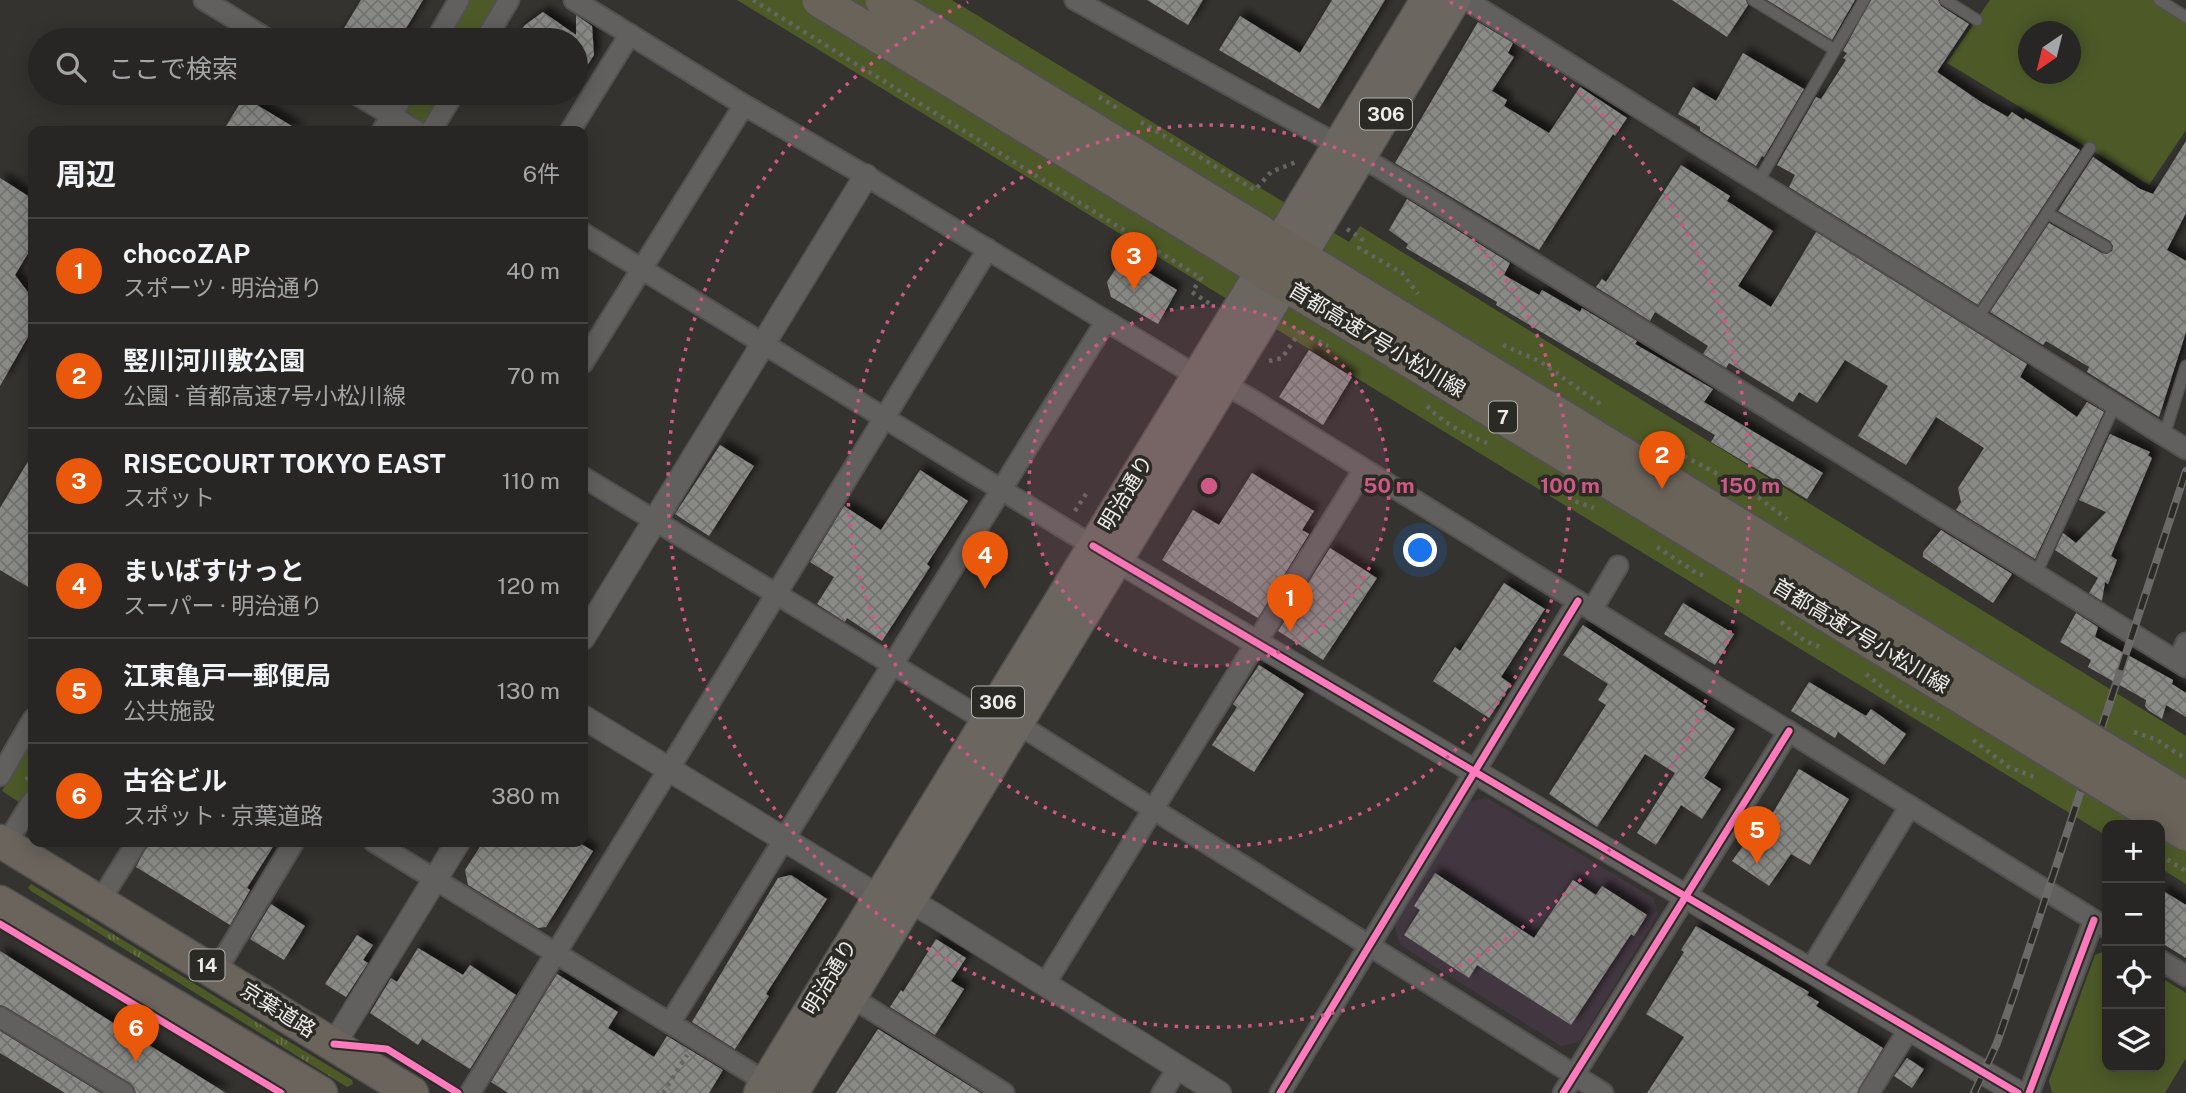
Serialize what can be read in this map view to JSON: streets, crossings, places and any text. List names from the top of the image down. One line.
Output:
{"streets":{"highway":["首都高速7号小松川線","7","14","京葉道路"],"main road":["306","明治通り"]},"north":"bottom left","page":{"search":"ここで検索","heading":["周辺","6件"],"list":[{"mark":"1","name":"chocoZAP","note":"スポーツ · 明治通り","value":"40 m"},{"mark":"2","name":"竪川河川敷公園","note":"公園 · 首都高速7号小松川線","value":"70 m"},{"mark":"3","name":"RISECOURT TOKYO EAST","note":"スポット","value":"110 m"},{"mark":"4","name":"まいばすけっと","note":"スーパー · 明治通り","value":"120 m"},{"mark":"5","name":"江東亀戸一郵便局","note":"公共施設","value":"130 m"},{"mark":"6","name":"古谷ビル","note":"スポット · 京葉道路","value":"380 m"}],"pins":["3","2","4","1","5","6"],"map_buttons":["+","−"]},"rings":["50 m","100 m","150 m"]}
